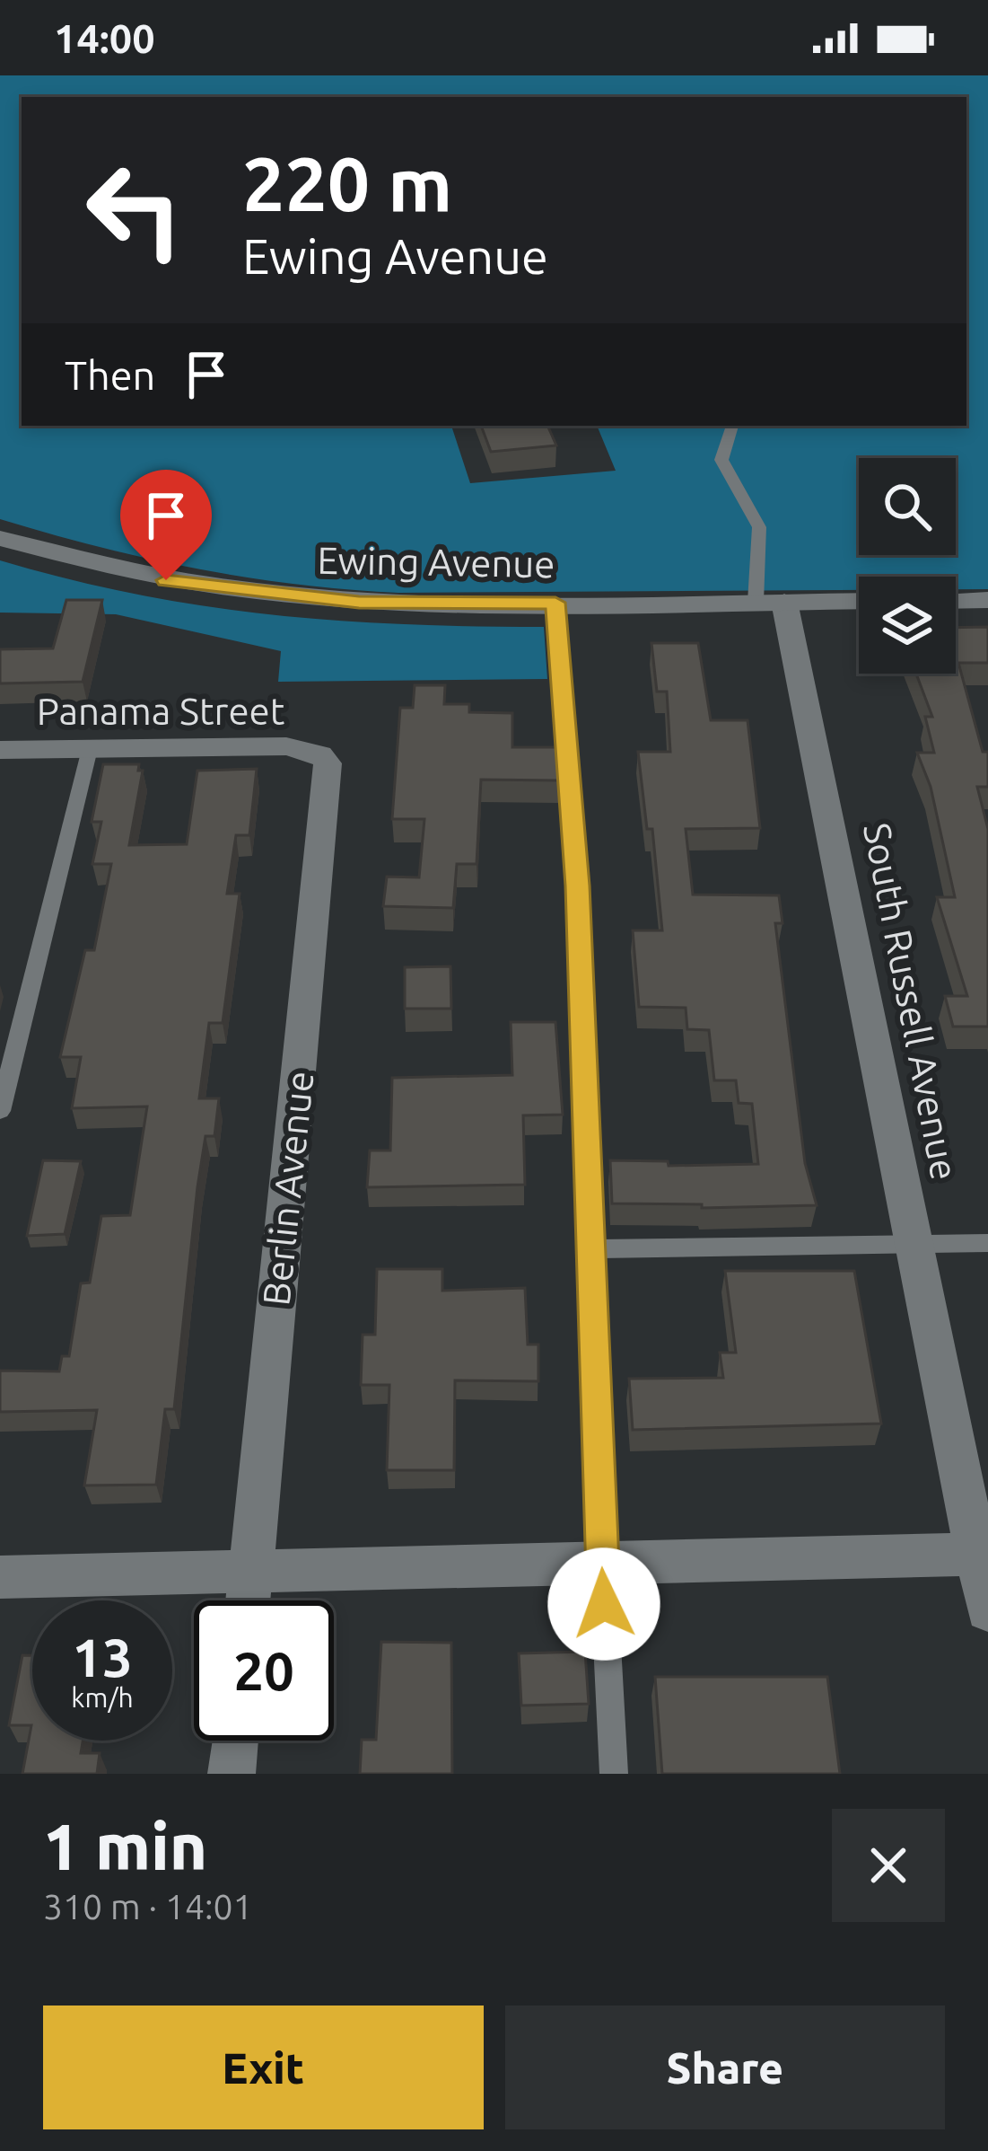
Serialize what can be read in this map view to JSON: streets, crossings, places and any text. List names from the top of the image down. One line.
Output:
{"streets":{"street":["Ewing Avenue","Panama Street","South Russell Avenue","Berlin Avenue"]},"crossings":[["Ewing Avenue","South Russell Avenue"],["Panama Street","Berlin Avenue"]],"page":{"status":"14:00","turn":["220 m","Ewing Avenue"],"then":"Then","speed":"13 km/h","limit":"20","heading":["1 min","310 m · 14:01"],"buttons":["Exit","Share"]}}
